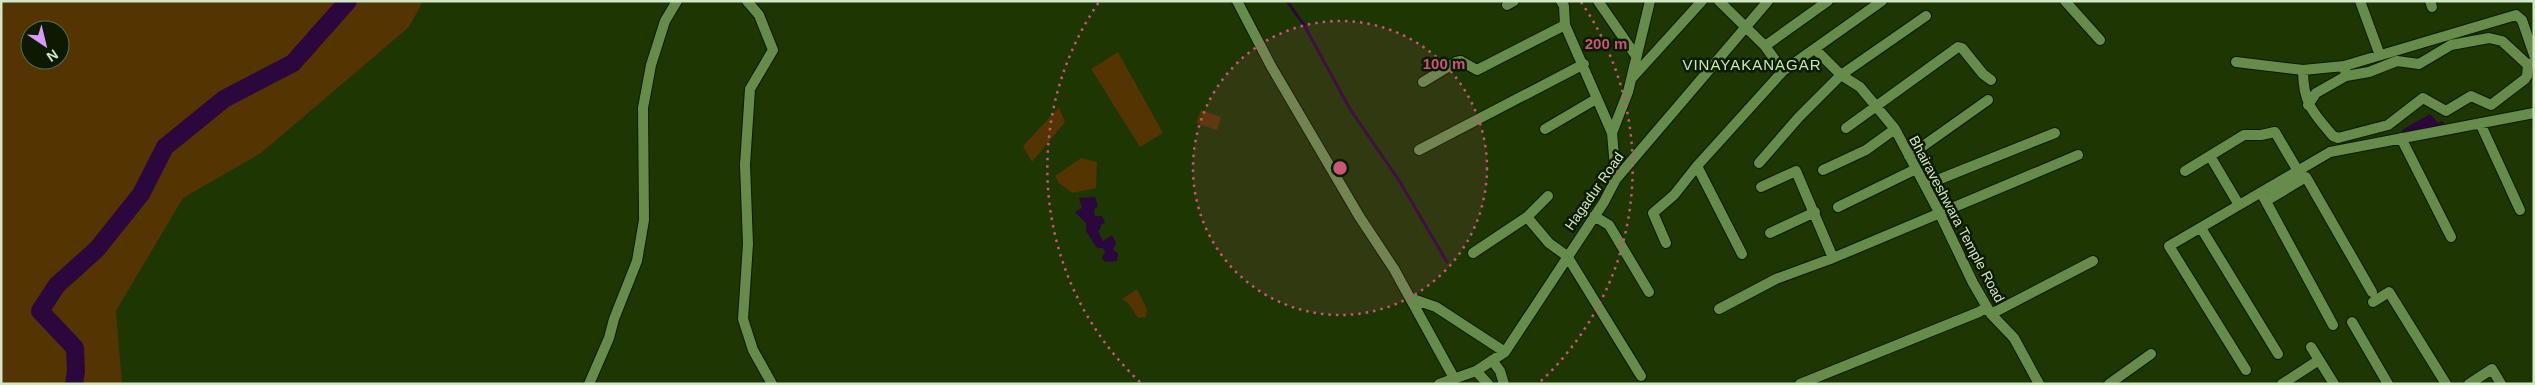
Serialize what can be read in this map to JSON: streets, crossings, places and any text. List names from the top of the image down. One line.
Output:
{"streets":{"street":["Hagadur Road","Bhairaveshwara Temple Road"]},"districts":["VINAYAKANAGAR"],"north":"bottom right","rings":["200 m","100 m"]}
